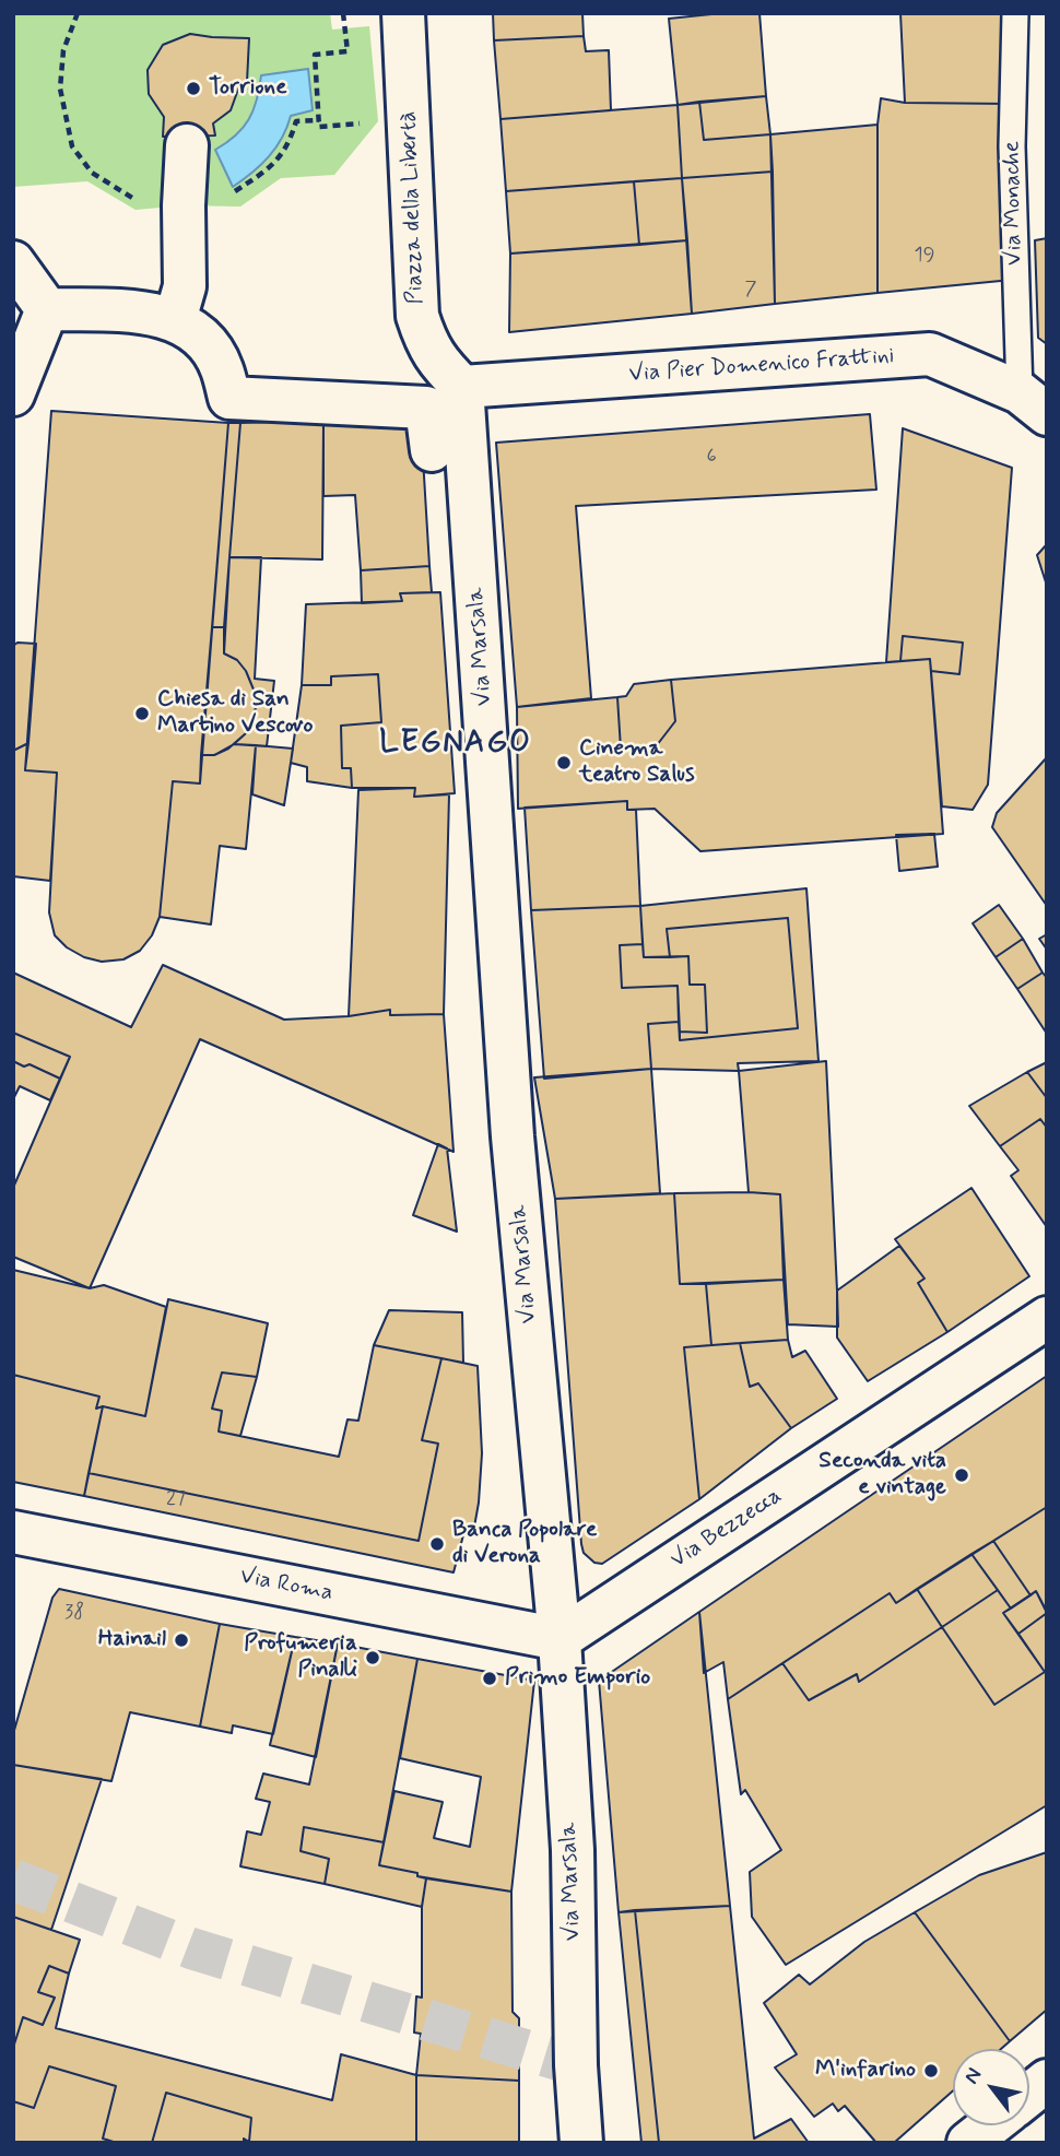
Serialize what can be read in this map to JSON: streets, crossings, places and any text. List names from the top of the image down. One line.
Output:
{"streets":{"street":["Piazza della Libertà","Via Pier Domenico Frattini","Via Marsala","Via Bezzecca","Via Roma"],"lane":["Via Monache"]},"crossings":[["Via Monache","Via Pier Domenico Frattini"],["Piazza della Libertà","Via Pier Domenico Frattini"],["Piazza della Libertà","Via Marsala"],["Via Pier Domenico Frattini","Via Marsala"],["Via Marsala","Via Bezzecca"],["Via Marsala","Via Roma"],["Via Bezzecca","Via Roma"]],"districts":["LEGNAGO"],"places":["Torrione","Chiesa di San Martino Vescovo","Cinema teatro Salus","Seconda vita e vintage","Banca Popolare di Verona","Hainail","Profumeria Pinalli","Primo Emporio","M'infarino"],"house_numbers":["19","7","6","27","38"],"north":"top left"}
